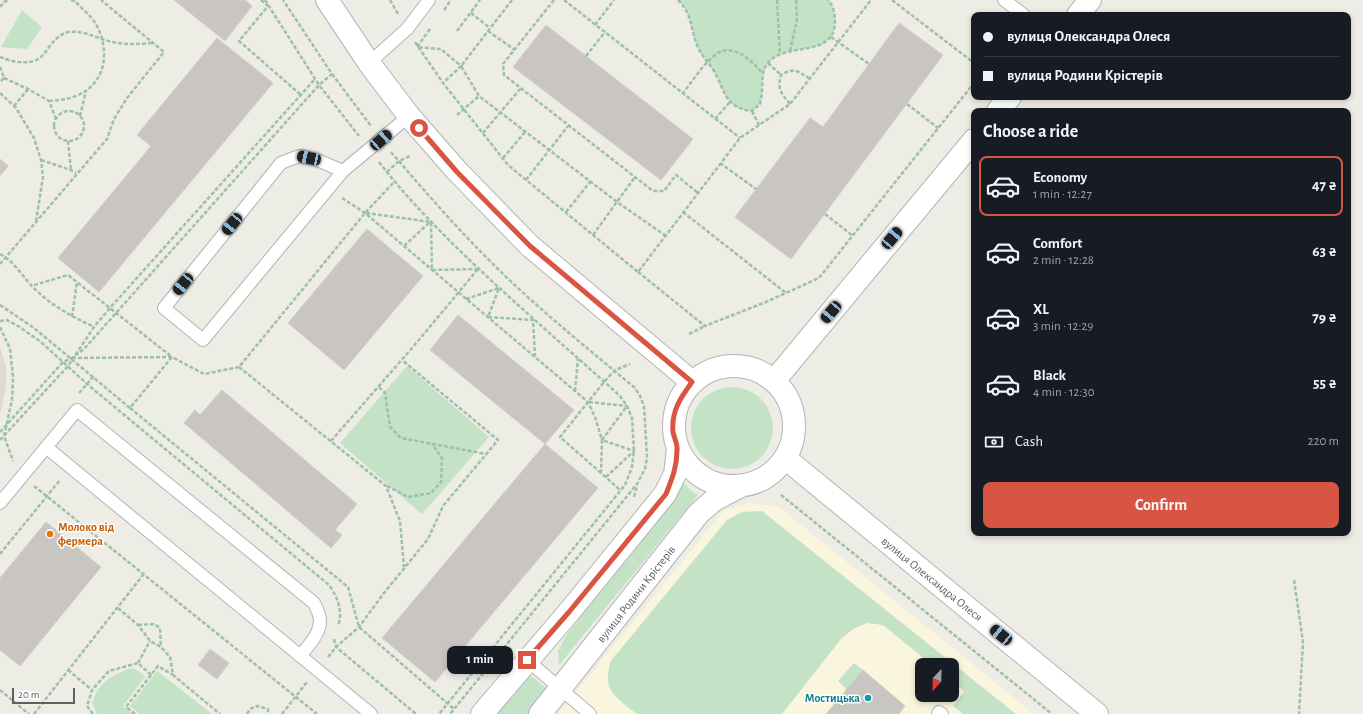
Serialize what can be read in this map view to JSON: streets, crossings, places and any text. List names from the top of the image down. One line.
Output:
{"streets":{"street":["вулиця Олександра Олеся","вулиця Родини Крістерів"]},"crossings":[["вулиця Олександра Олеся","вулиця Родини Крістерів"]],"places":["Молоко від фермера","Мостицька"],"scale_bar":"20 m","north":"bottom","page":{"banner":["вулиця Олександра Олеся","вулиця Родини Крістерів"],"heading":"Choose a ride","list":[{"name":"Economy","note":"1 min · 12:27","value":"47 ₴"},{"name":"Comfort","note":"2 min · 12:28","value":"63 ₴"},{"name":"XL","note":"3 min · 12:29","value":"79 ₴"},{"name":"Black","note":"4 min · 12:30","value":"55 ₴"}],"pay":["Cash","220 m"],"buttons":"Confirm","bubble":"1 min","scale":"20 m"}}
